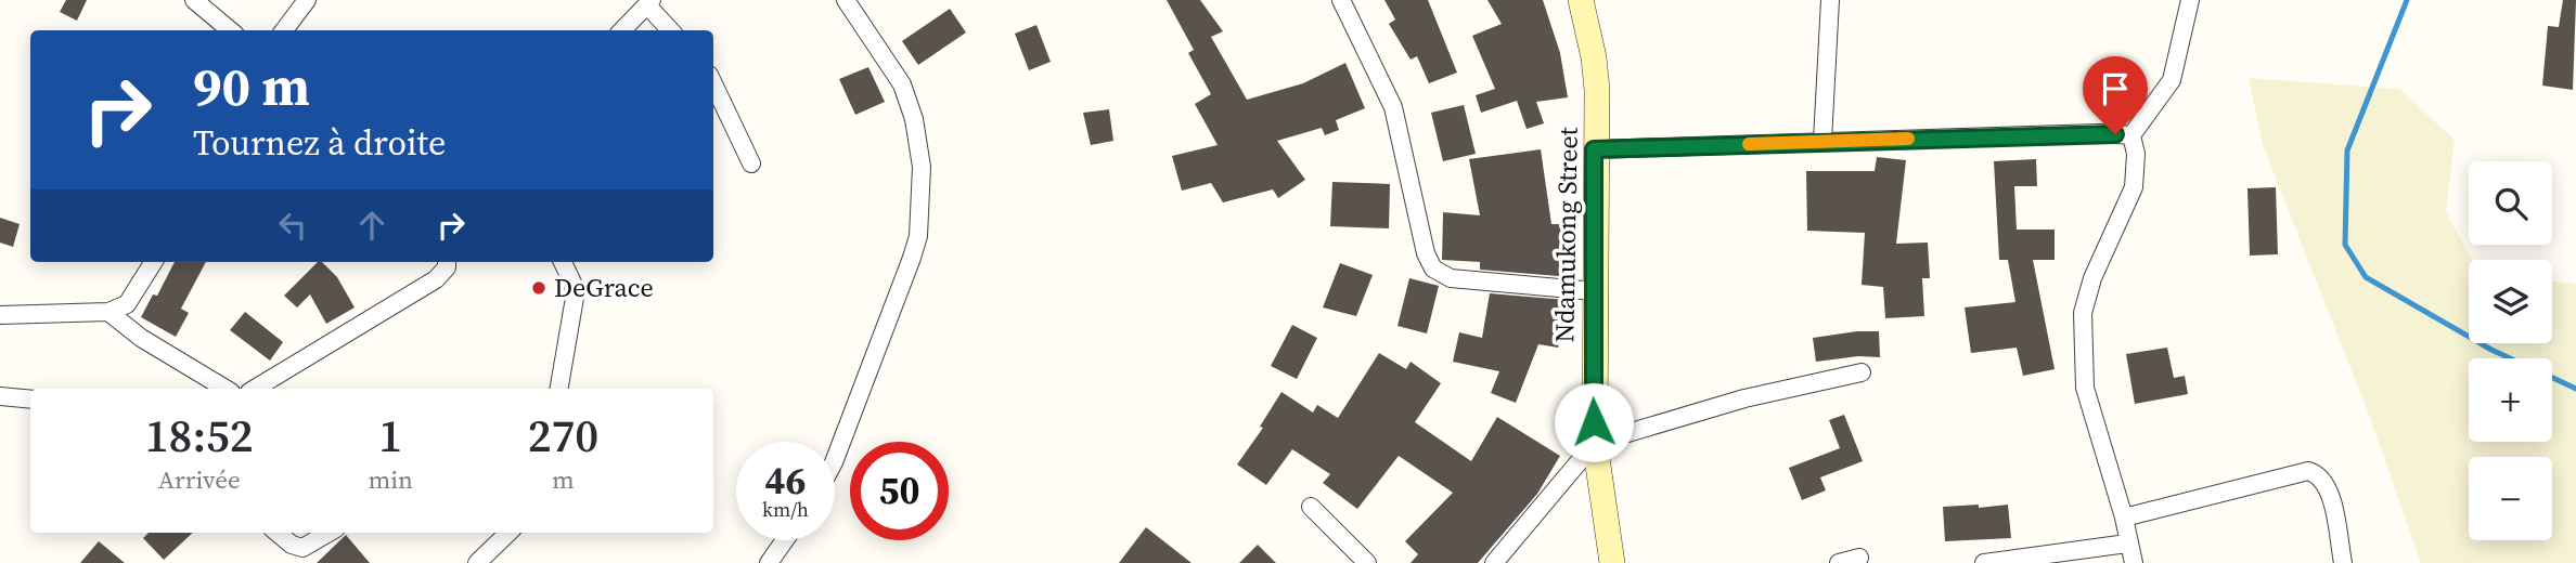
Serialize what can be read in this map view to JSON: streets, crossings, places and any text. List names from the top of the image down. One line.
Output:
{"streets":{"main road":["Ndamukong Street"]},"places":["DeGrace"],"page":{"turn":["90 m","Tournez à droite"],"map_buttons":["+","−"],"eta":["18:52","Arrivée","1","min","270","m"],"speed":"46 km/h","limit":"50"}}
